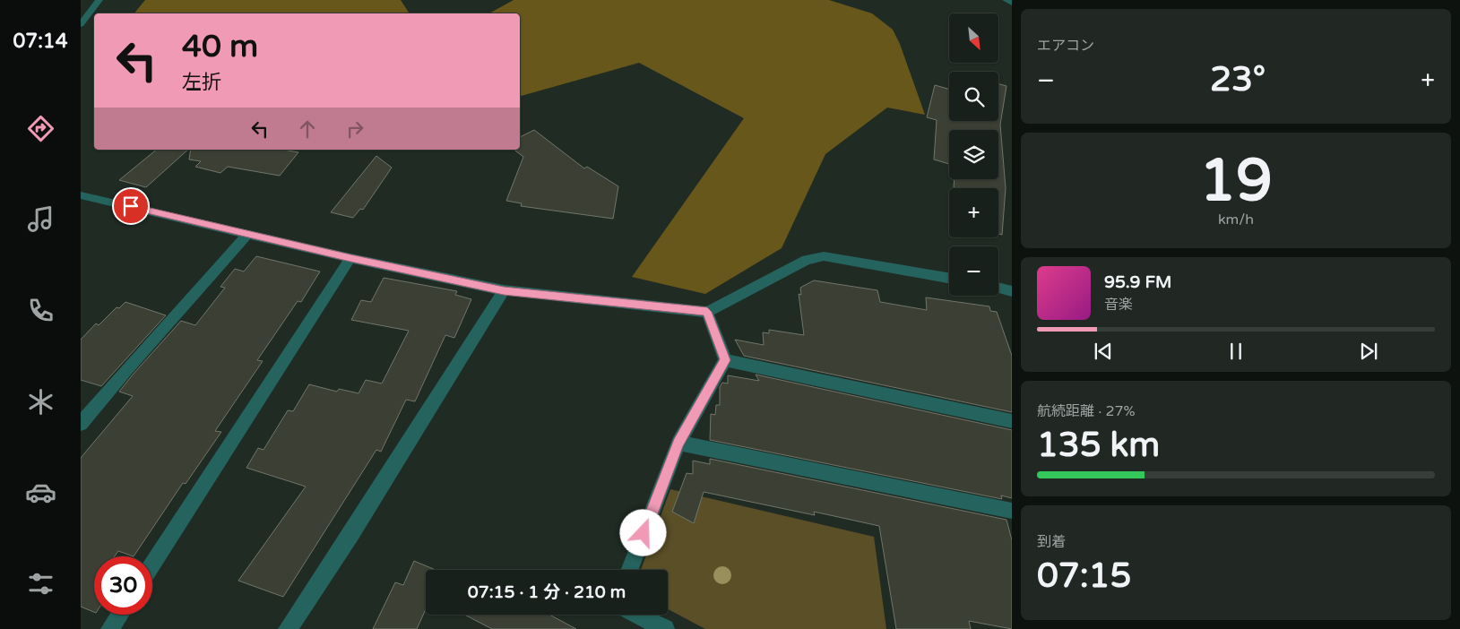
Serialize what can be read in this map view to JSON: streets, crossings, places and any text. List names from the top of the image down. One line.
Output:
{"north":"bottom right","page":{"tabs":"07:14","tile":["エアコン",["19","km/h"],["航続距離 · 27%","135 km"],["到着","07:15"]],"map_buttons":["+","−"],"turn":["40 m","左折"],"heat":["−","23°","+"],"song":["95.9 FM","音楽"],"limit":"30","trip":"07:15 · 1 分 · 210 m"}}
